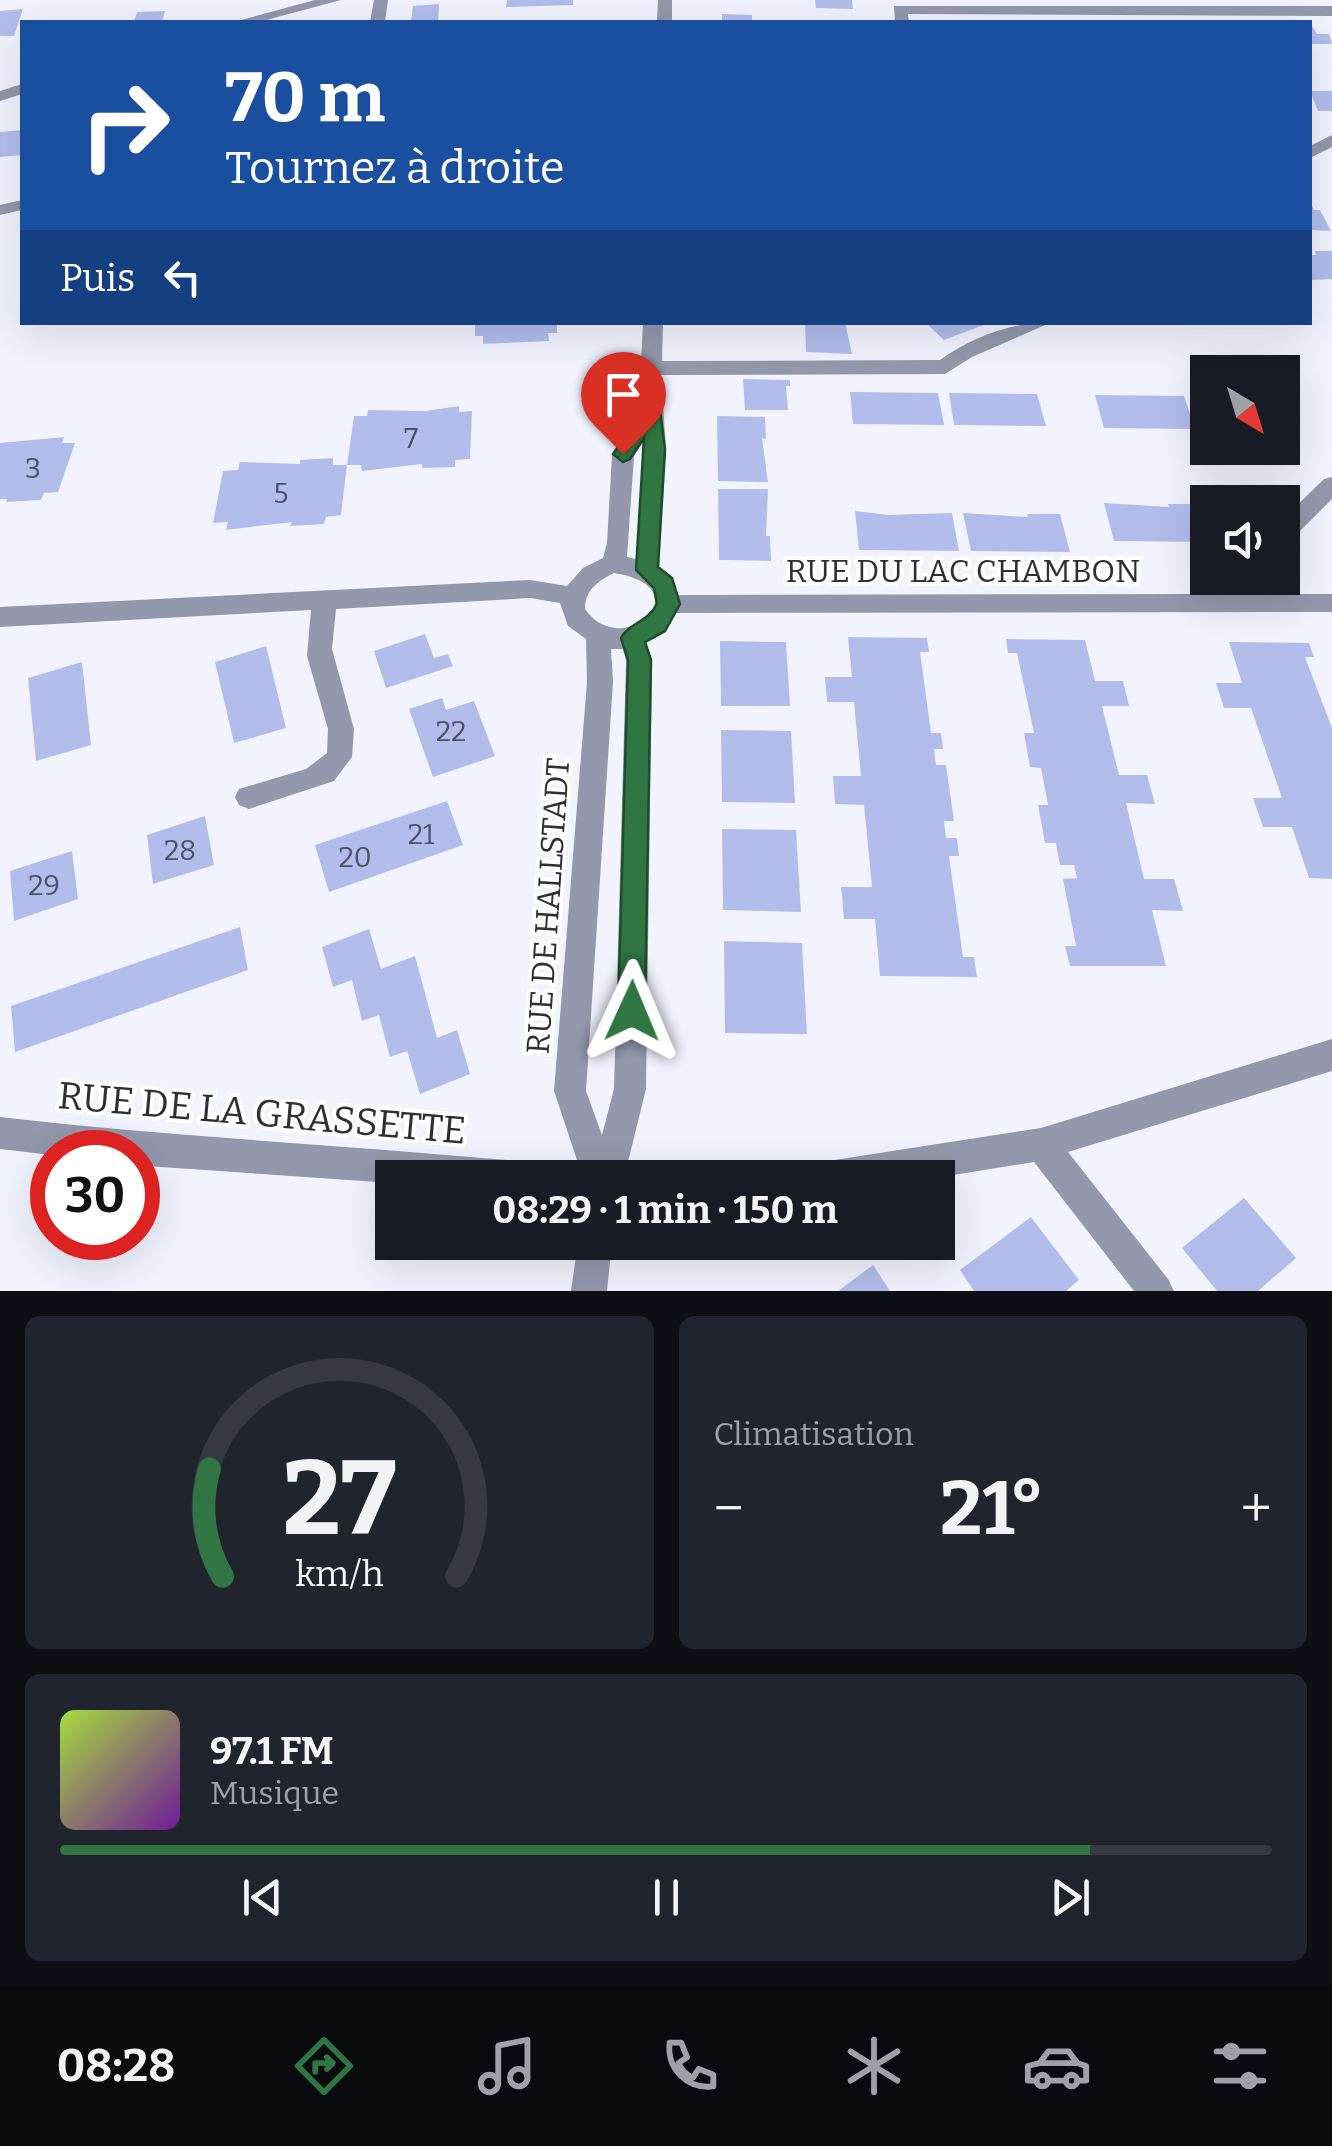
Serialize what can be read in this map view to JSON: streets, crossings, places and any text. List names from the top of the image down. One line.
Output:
{"streets":{"street":["RUE DU LAC CHAMBON","RUE DE HALLSTADT","RUE DE LA GRASSETTE"]},"crossings":[["RUE DU LAC CHAMBON","RUE DE HALLSTADT"]],"house_numbers":["7","3","5","22","21","28","20","29"],"north":"bottom right","page":{"turn":["70 m","Tournez à droite"],"then":"Puis","limit":"30","trip":"08:29 · 1 min · 150 m","tile":"Climatisation","heat":["−","21°","+"],"song":["97.1 FM","Musique"],"tabs":"08:28","gauge":["27","km/h"]}}
